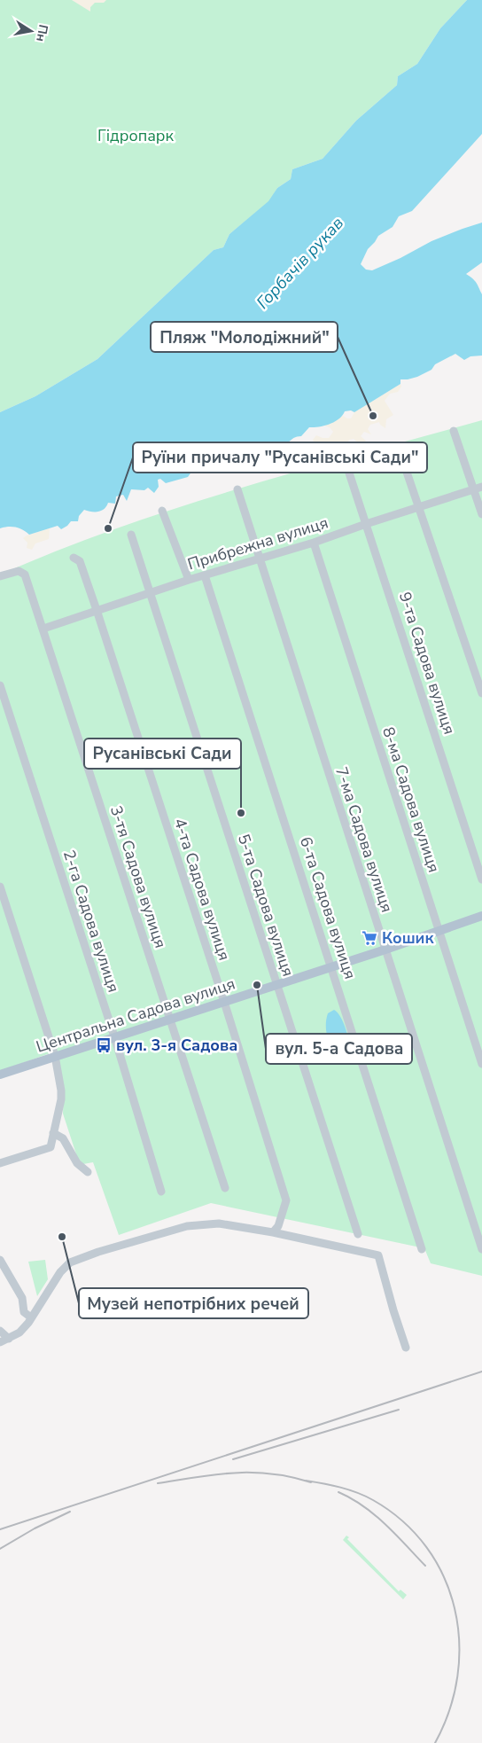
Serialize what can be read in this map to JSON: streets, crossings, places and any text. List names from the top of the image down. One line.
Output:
{"streets":{"main road":["Центральна Садова вулиця"],"street":["Прибрежна вулиця","9-та Садова вулиця","8-ма Садова вулиця","7-ма Садова вулиця","3-тя Садова вулиця","4-та Садова вулиця","5-та Садова вулиця","6-та Садова вулиця","2-га Садова вулиця"]},"crossings":[["Прибрежна вулиця","9-та Садова вулиця"],["Прибрежна вулиця","8-ма Садова вулиця"],["Прибрежна вулиця","7-ма Садова вулиця"],["Прибрежна вулиця","3-тя Садова вулиця"],["Прибрежна вулиця","4-та Садова вулиця"],["Прибрежна вулиця","5-та Садова вулиця"],["Прибрежна вулиця","6-та Садова вулиця"],["8-ма Садова вулиця","Центральна Садова вулиця"],["7-ма Садова вулиця","Центральна Садова вулиця"],["3-тя Садова вулиця","Центральна Садова вулиця"],["4-та Садова вулиця","Центральна Садова вулиця"],["5-та Садова вулиця","Центральна Садова вулиця"],["6-та Садова вулиця","Центральна Садова вулиця"],["2-га Садова вулиця","Центральна Садова вулиця"]],"water":["Горбачів рукав"],"parks":["Гідропарк"],"places":{"other":["Пляж \"Молодіжний\"","Руїни причалу \"Русанівські Сади\"","Русанівські Сади","вул. 5-а Садова","Музей непотрібних речей"],"supermarket":["Кошик"],"bus stop":["вул. 3-я Садова"]},"north":"right"}
